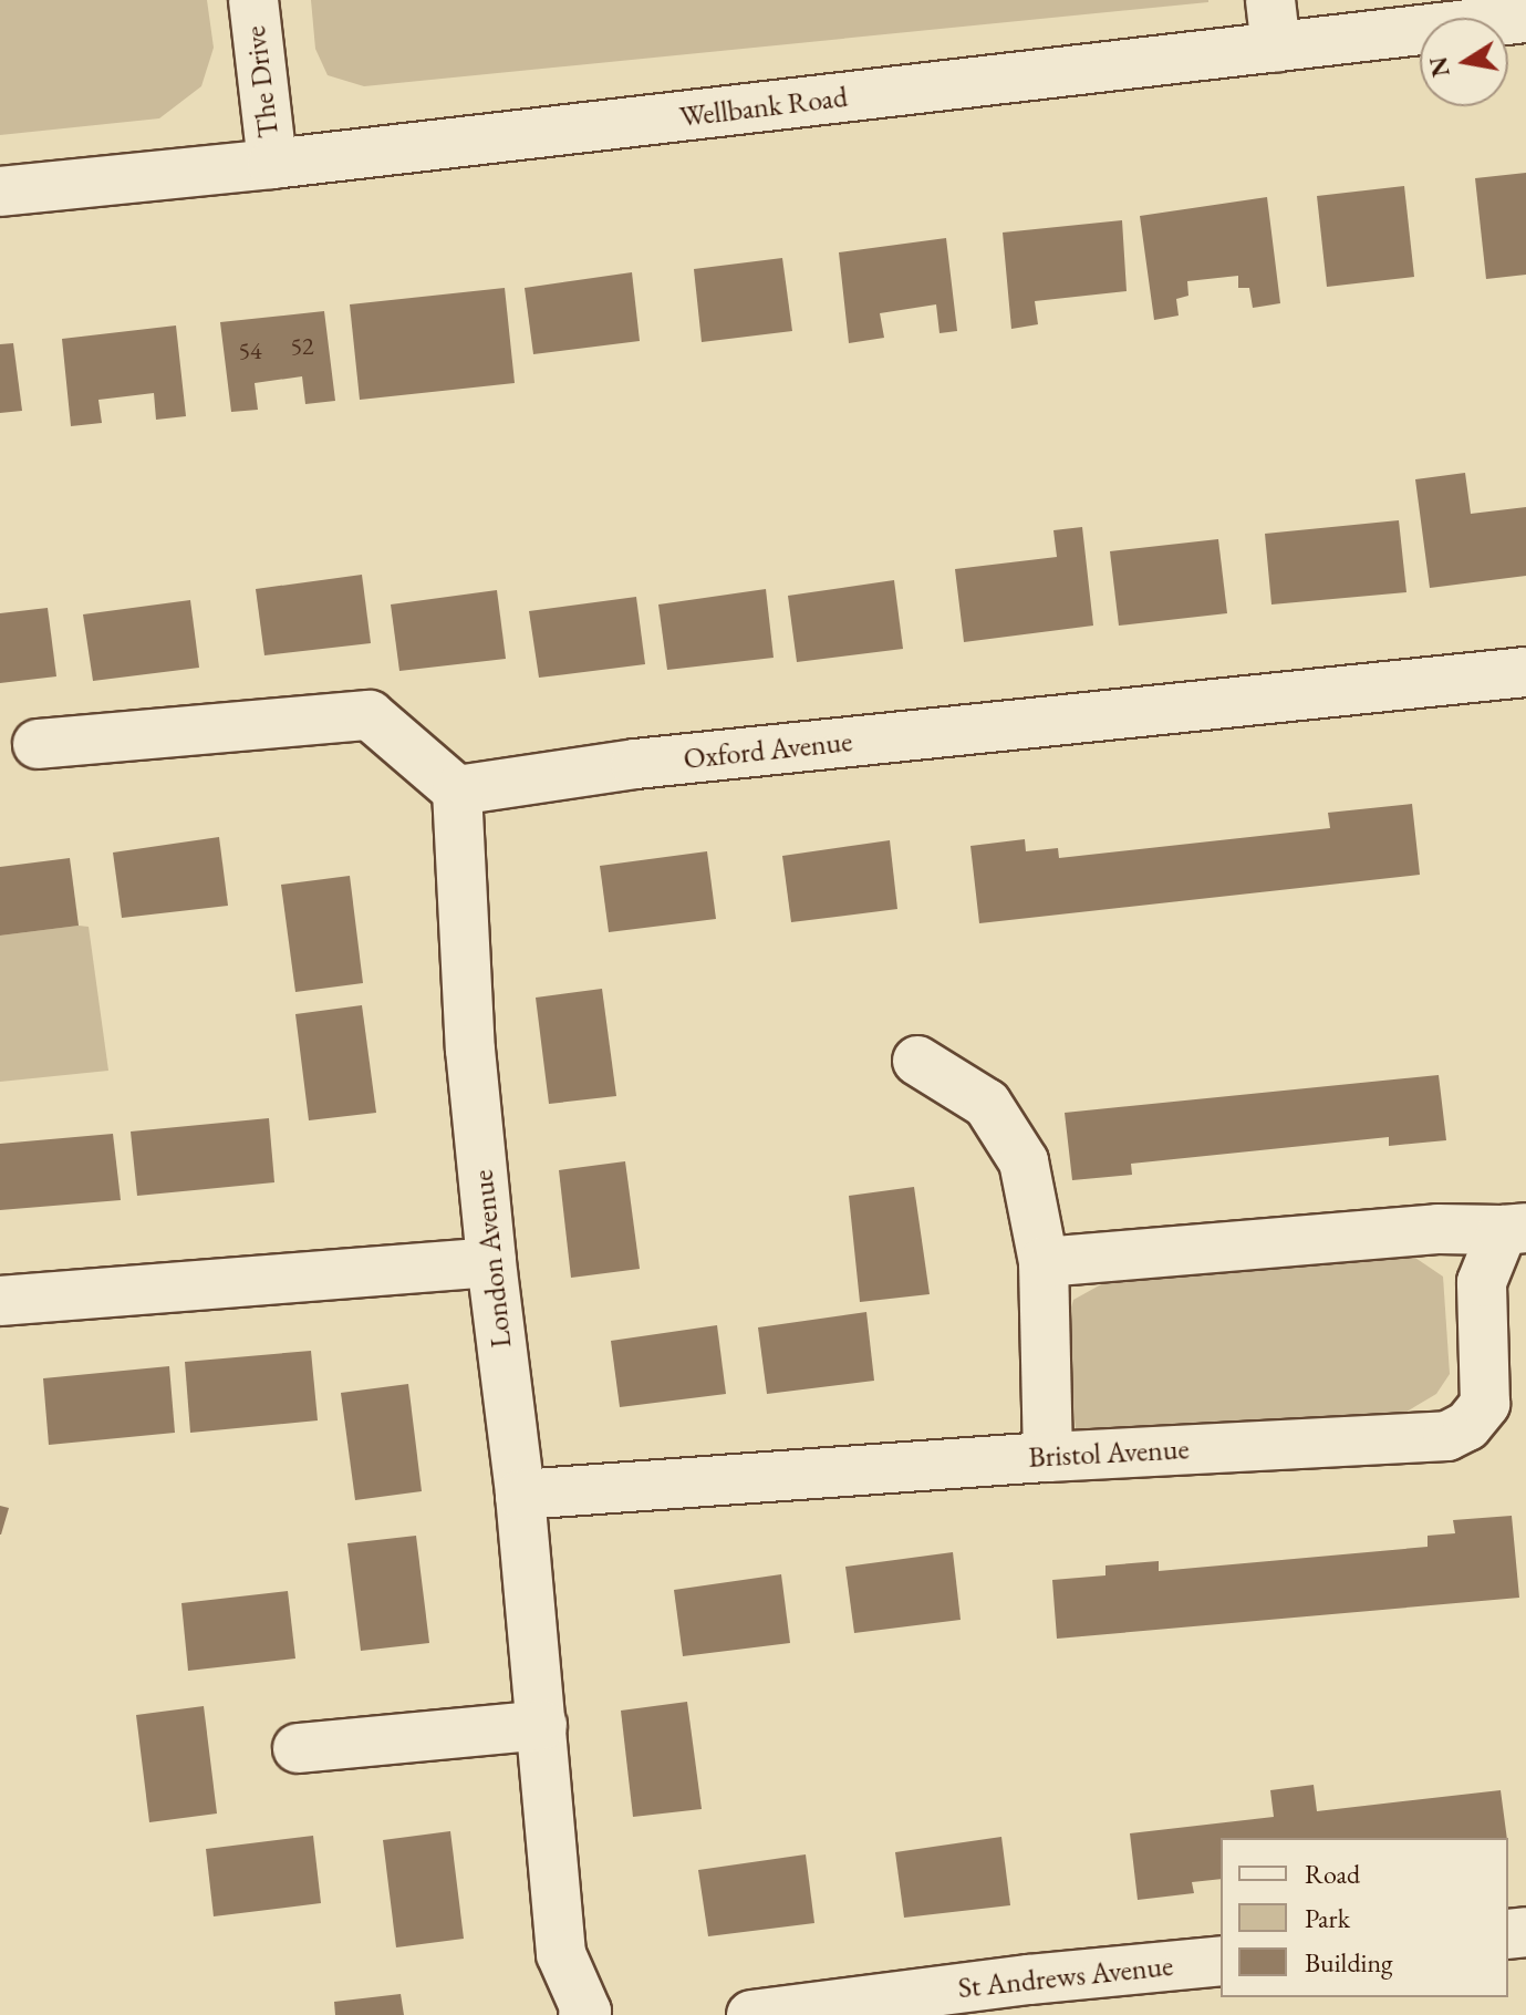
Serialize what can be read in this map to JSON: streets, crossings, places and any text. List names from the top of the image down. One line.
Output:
{"streets":{"street":["The Drive","Wellbank Road","Oxford Avenue","London Avenue","Bristol Avenue","St Andrews Avenue"]},"crossings":[["The Drive","Wellbank Road"],["Oxford Avenue","London Avenue"],["London Avenue","Bristol Avenue"]],"house_numbers":["52","54"],"legend":["Road","Park","Building"],"north":"left"}
